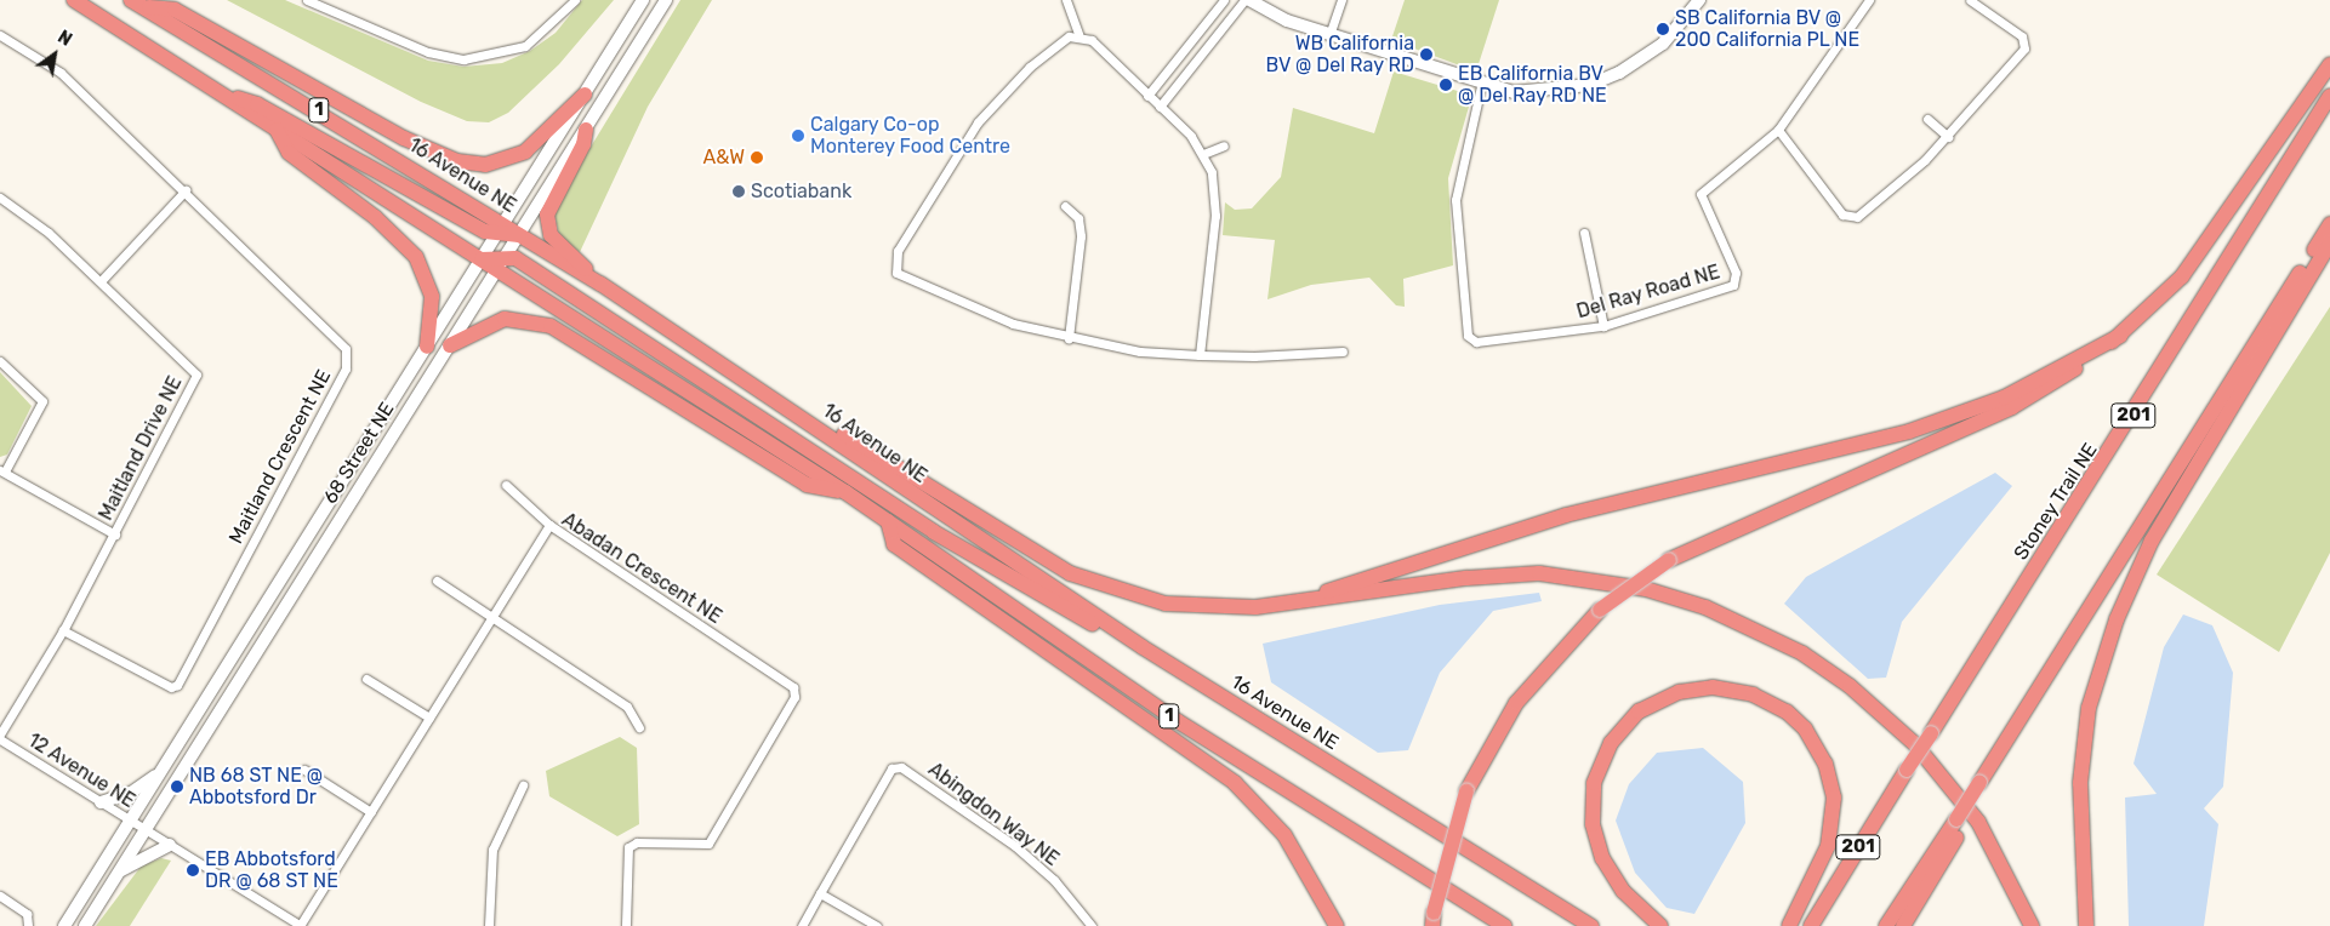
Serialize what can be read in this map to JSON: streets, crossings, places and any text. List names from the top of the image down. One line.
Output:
{"streets":{"highway":["1","16 Avenue NE","201","Stoney Trail NE"],"main road":["68 Street NE"],"street":["Del Ray Road NE","Maitland Drive NE","Maitland Crescent NE","Abadan Crescent NE","12 Avenue NE","Abingdon Way NE"]},"crossings":[["1","68 Street NE"],["16 Avenue NE","68 Street NE"],["Maitland Drive NE","Maitland Crescent NE"],["68 Street NE","12 Avenue NE"],["Abadan Crescent NE","12 Avenue NE"]],"places":["SB California BV @ 200 California PL NE","WB California BV @ Del Ray RD","EB California BV @ Del Ray RD NE","Calgary Co-op Monterey Food Centre","A&W","Scotiabank","NB 68 ST NE @ Abbotsford Dr","EB Abbotsford DR @ 68 ST NE"],"north":"top right"}
